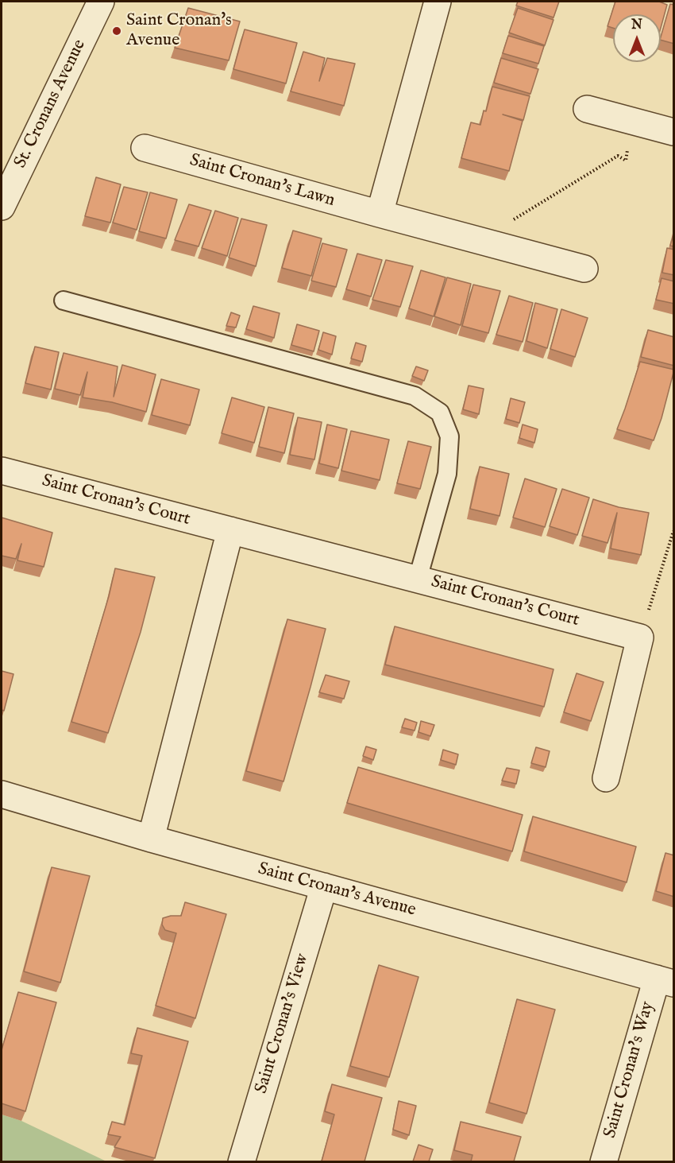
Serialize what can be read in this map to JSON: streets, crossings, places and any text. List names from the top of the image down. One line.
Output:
{"streets":{"street":["St. Cronans Avenue","Saint Cronan's Lawn","Saint Cronan's Court","Saint Cronan's Avenue","Saint Cronan's View","Saint Cronan's Way"]},"crossings":[["Saint Cronan's Avenue","Saint Cronan's View"],["Saint Cronan's Avenue","Saint Cronan's Way"]],"places":["Saint Cronan's Avenue"],"north":"top"}
